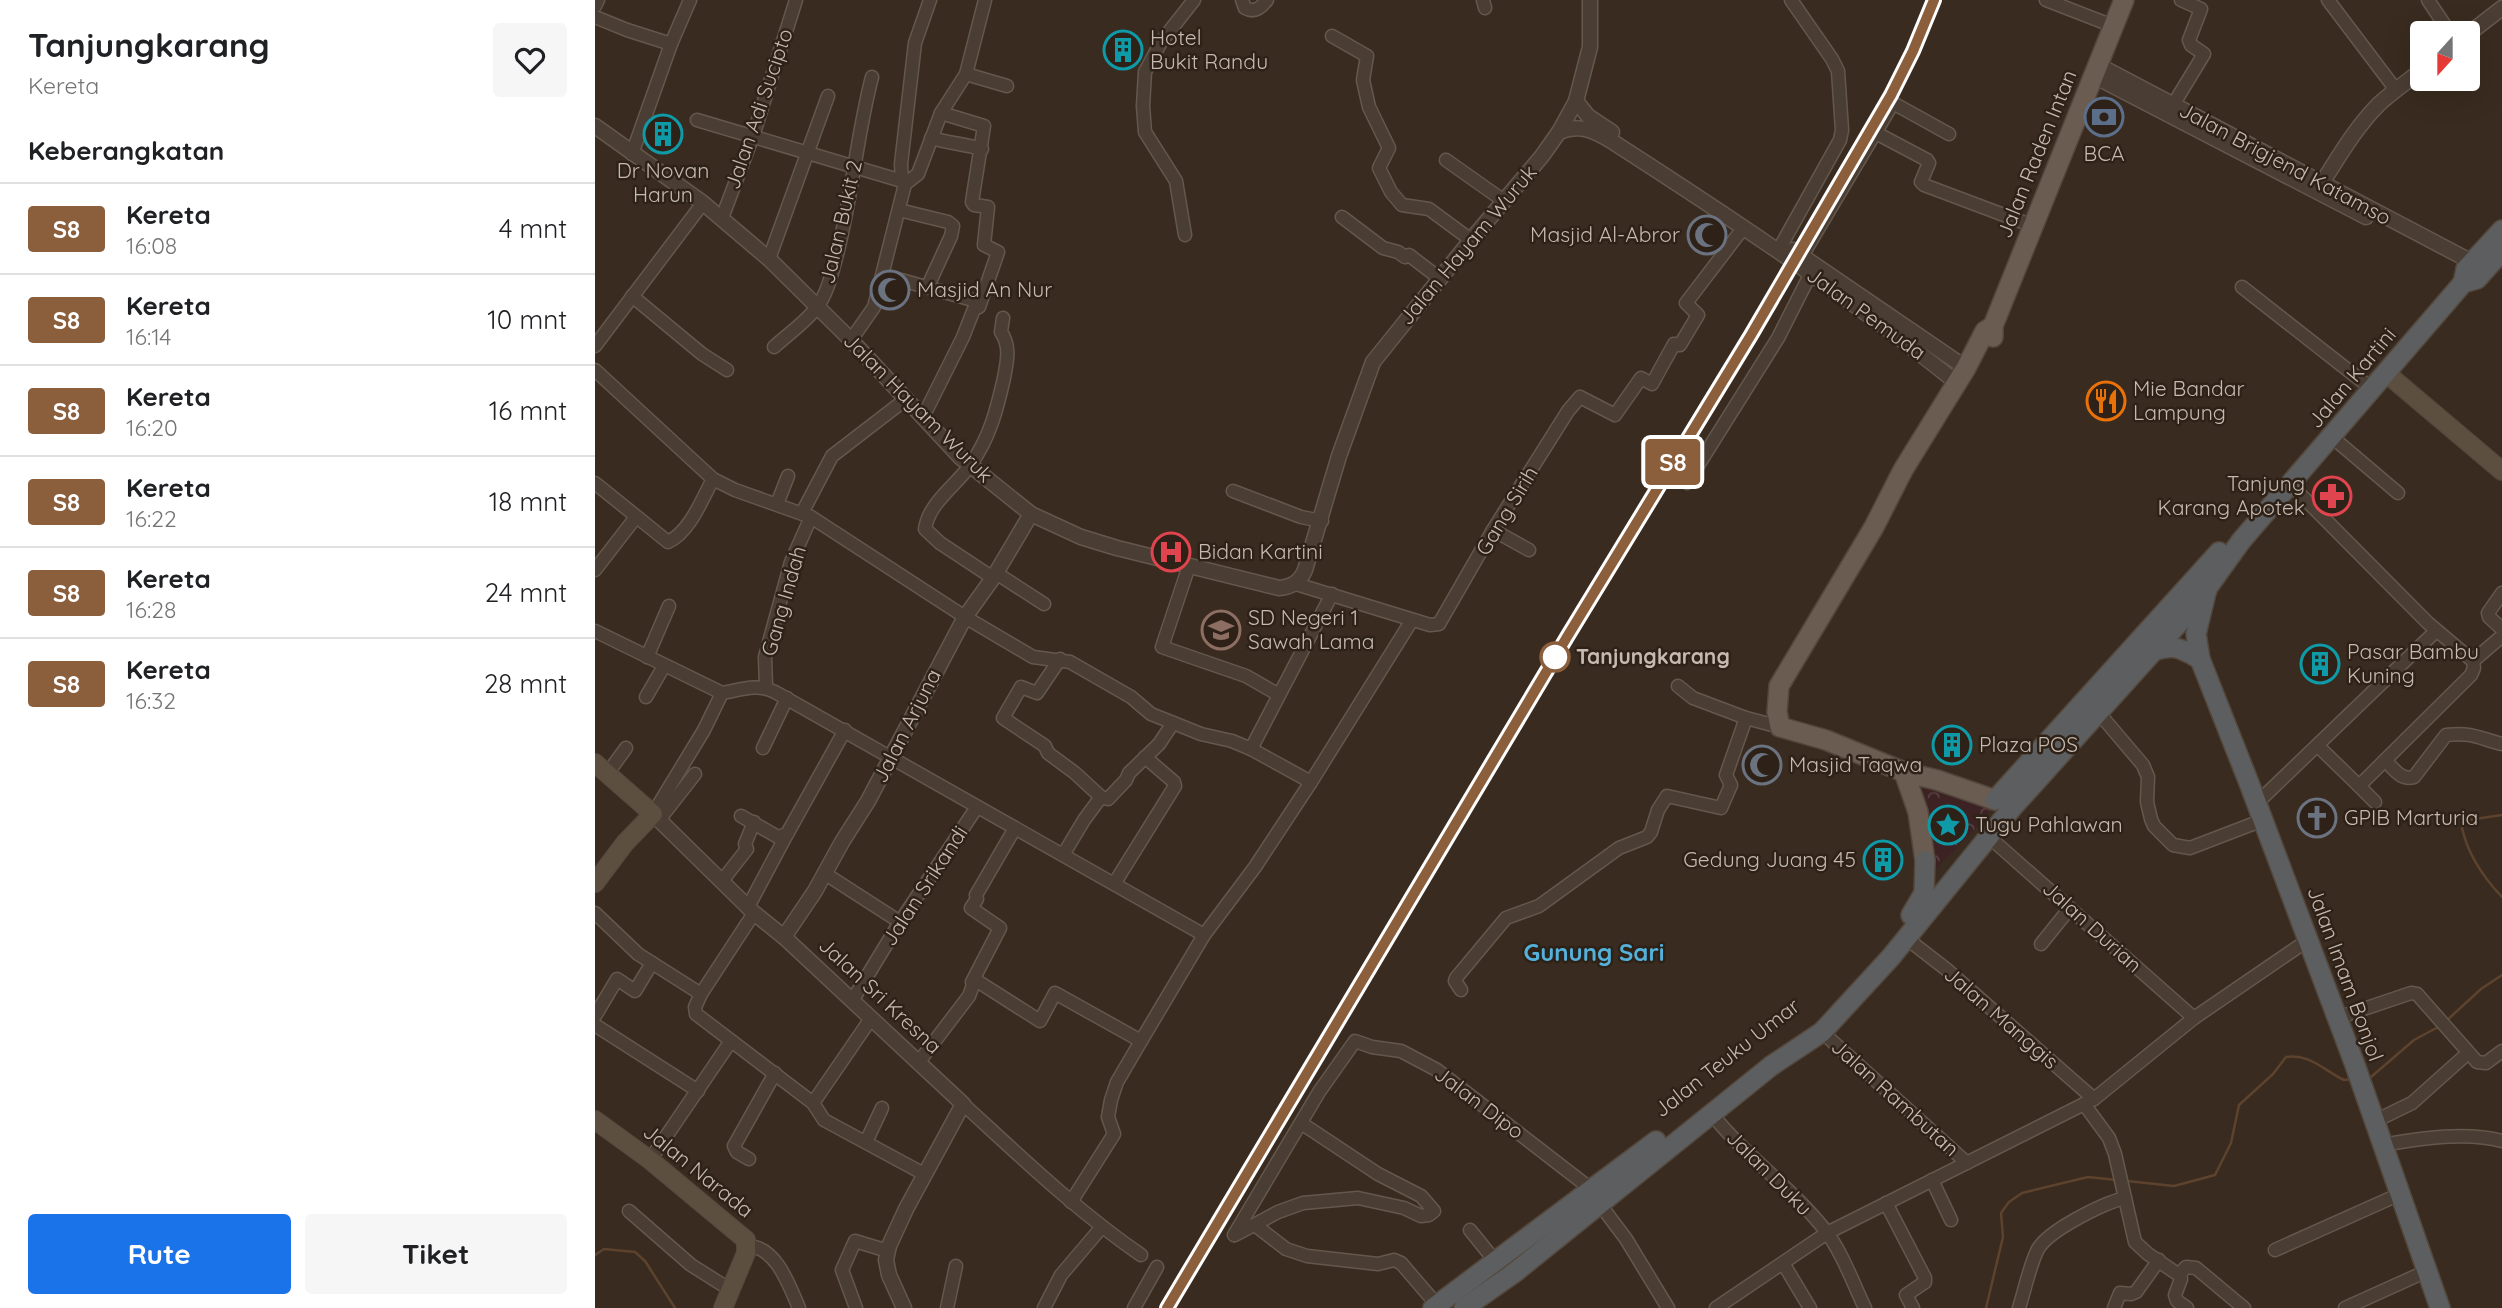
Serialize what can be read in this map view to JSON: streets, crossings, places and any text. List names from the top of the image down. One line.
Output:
{"streets":{"highway":["Jalan Kartini","Jalan Imam Bonjol","Jalan Teuku Umar"],"main road":["Jalan Raden Intan","Jalan Sri Kresna","Jalan Narada"],"street":["Jalan Adi Sucipto","Jalan Brigjend Katamso","Jalan Bukit 2","Jalan Hayam Wuruk","Jalan Pemuda","Gang Sirih","Gang Indah","Jalan Arjuna","Jalan Srikandi","Jalan Durian","Jalan Manggis","Jalan Rambutan","Jalan Dipo","Jalan Duku"]},"crossings":[["Jalan Adi Sucipto","Jalan Hayam Wuruk"],["Jalan Raden Intan","Jalan Brigjend Katamso"],["Jalan Raden Intan","Jalan Pemuda"],["Jalan Brigjend Katamso","Jalan Kartini"],["Jalan Bukit 2","Jalan Hayam Wuruk"],["Jalan Hayam Wuruk","Jalan Pemuda"],["Jalan Hayam Wuruk","Gang Indah"],["Jalan Hayam Wuruk","Jalan Arjuna"],["Jalan Pemuda","Gang Sirih"],["Jalan Kartini","Jalan Durian"],["Jalan Kartini","Jalan Imam Bonjol"],["Jalan Kartini","Jalan Teuku Umar"],["Jalan Arjuna","Jalan Sri Kresna"],["Jalan Srikandi","Jalan Sri Kresna"],["Jalan Durian","Jalan Teuku Umar"],["Jalan Manggis","Jalan Teuku Umar"],["Jalan Teuku Umar","Jalan Rambutan"],["Jalan Teuku Umar","Jalan Dipo"],["Jalan Teuku Umar","Jalan Duku"]],"districts":["Gunung Sari"],"places":{"building":["Hotel Bukit Randu","Dr Novan Harun","Pasar Bambu Kuning","Plaza POS","Gedung Juang 45"],"bank":["BCA"],"mosque":["Masjid Al-Abror","Masjid An Nur","Masjid Taqwa"],"restaurant":["Mie Bandar Lampung"],"pharmacy":["Tanjung Karang Apotek"],"hospital":["Bidan Kartini"],"school or university":["SD Negeri 1 Sawah Lama"],"other":["Tanjungkarang"],"church":["GPIB Marturia"],"place":["Tugu Pahlawan"]},"north":"bottom","page":{"heading":[["Tanjungkarang","Kereta"],"Keberangkatan"],"on_map":"S8","list":[{"mark":"S8","name":"Kereta","note":"16:08","value":"4 mnt"},{"mark":"S8","name":"Kereta","note":"16:14","value":"10 mnt"},{"mark":"S8","name":"Kereta","note":"16:20","value":"16 mnt"},{"mark":"S8","name":"Kereta","note":"16:22","value":"18 mnt"},{"mark":"S8","name":"Kereta","note":"16:28","value":"24 mnt"},{"mark":"S8","name":"Kereta","note":"16:32","value":"28 mnt"}],"buttons":["Rute","Tiket"]}}
